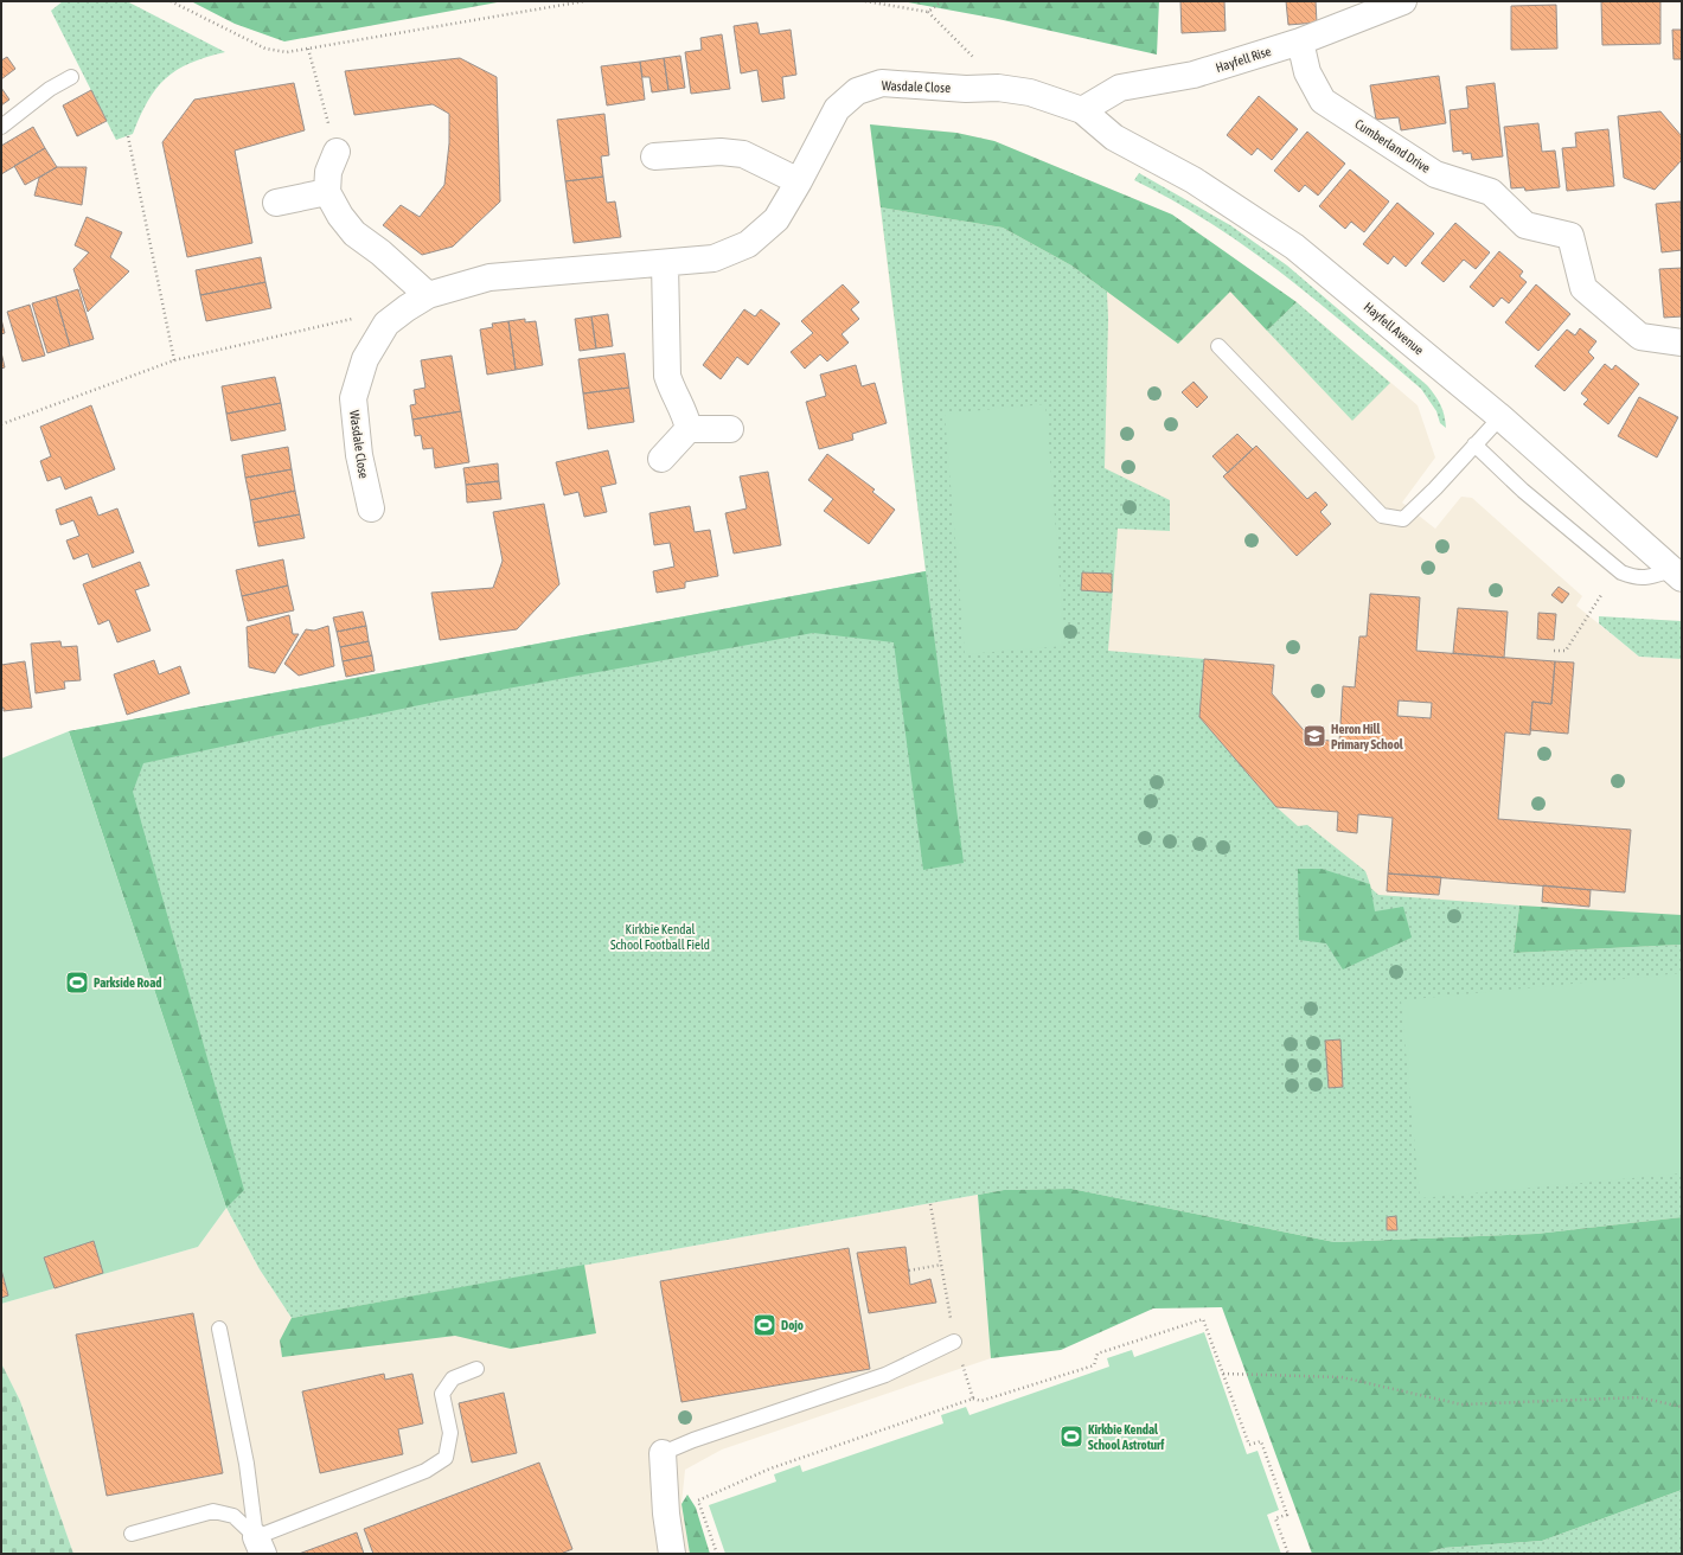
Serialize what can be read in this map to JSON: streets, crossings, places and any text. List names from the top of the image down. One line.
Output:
{"streets":{"street":["Hayfell Rise","Wasdale Close","Cumberland Drive","Hayfell Avenue"]},"crossings":[["Hayfell Rise","Wasdale Close"],["Hayfell Rise","Cumberland Drive"],["Hayfell Rise","Hayfell Avenue"],["Wasdale Close","Hayfell Avenue"]],"parks":["Kirkbie Kendal School Football Field"],"places":{"school or university":["Heron Hill Primary School"],"sports":["Parkside Road","Dojo","Kirkbie Kendal School Astroturf"]}}
